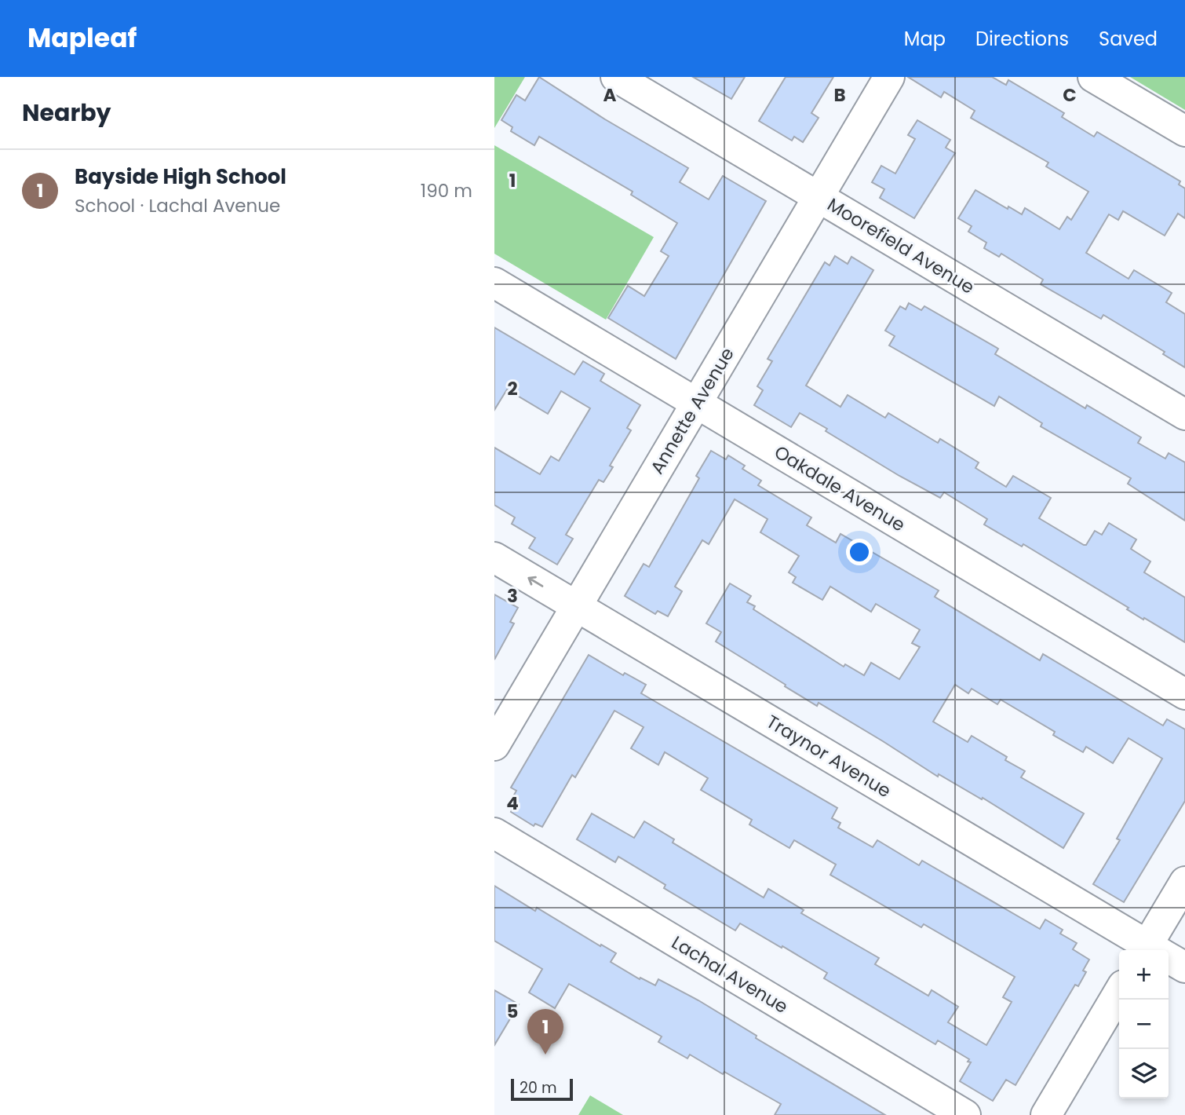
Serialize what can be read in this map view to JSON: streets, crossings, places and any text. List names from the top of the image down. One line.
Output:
{"streets":{"street":["Moorefield Avenue","Annette Avenue","Oakdale Avenue","Traynor Avenue","Lachal Avenue"]},"crossings":[["Moorefield Avenue","Annette Avenue"],["Annette Avenue","Oakdale Avenue"],["Annette Avenue","Traynor Avenue"]],"scale_bar":"20 m","page":{"header":"Mapleaf","nav":["Map","Directions","Saved"],"heading":"Nearby","list":[{"mark":"1","name":"Bayside High School","note":"School · Lachal Avenue","value":"190 m"}],"map_buttons":["+","−"],"pins":"1","scale":"20 m"},"grid":{"columns":["A","B","C"],"rows":["1","2","3","4","5"]}}
